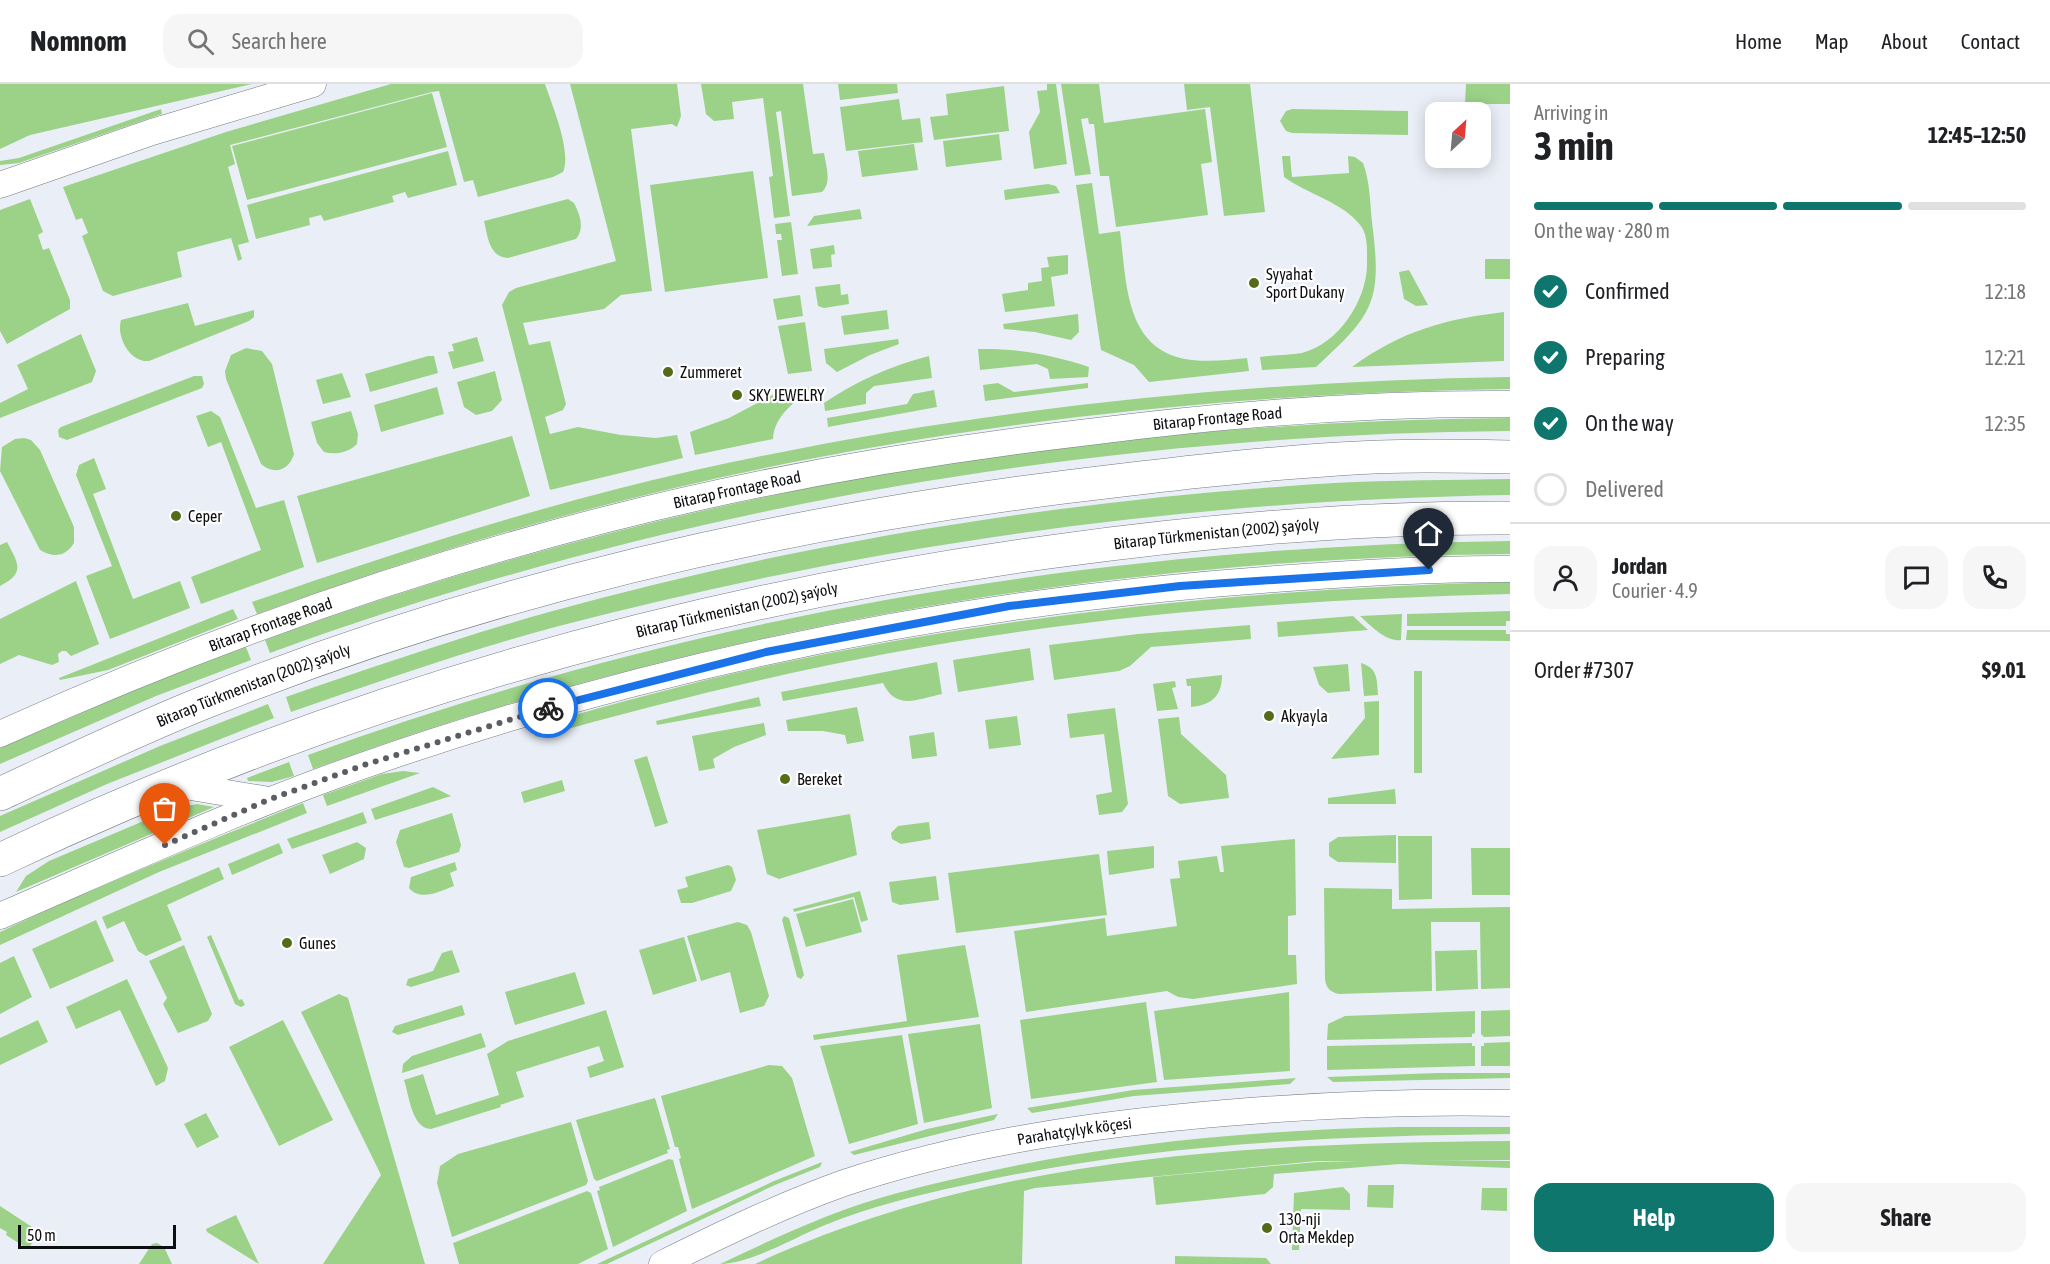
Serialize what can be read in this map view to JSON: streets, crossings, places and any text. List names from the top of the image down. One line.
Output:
{"streets":{"main road":["Bitarap Türkmenistan (2002) şaýoly"],"street":["Bitarap Frontage Road","Parahatçylyk köçesi"]},"places":["Syyahat Sport Dukany","Zummeret","SKY JEWELRY","Ceper","Akyayla","Bereket","Gunes","130-nji Orta Mekdep"],"scale_bar":"50 m","north":"top right","page":{"header":"Nomnom","search":"Search here","nav":["Home","Map","About","Contact"],"heading":["3 min","Arriving in","12:45–12:50"],"panel":["Jordan","Courier · 4.9","Order #7307","$9.01"],"bar":"On the way · 280 m","list":[["Confirmed","12:18"],["Preparing","12:21"],["On the way","12:35"],"Delivered"],"buttons":["Help","Share"],"scale":"50 m"}}
